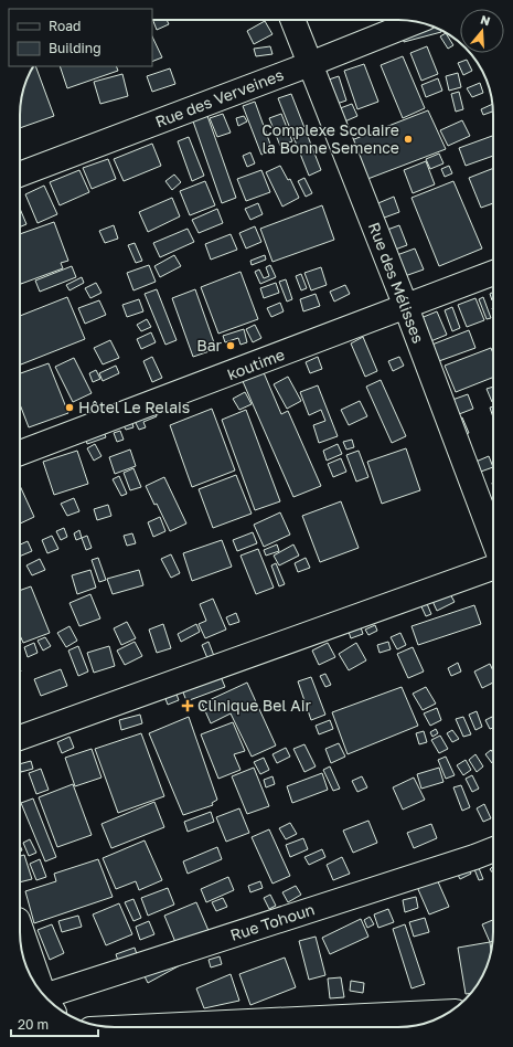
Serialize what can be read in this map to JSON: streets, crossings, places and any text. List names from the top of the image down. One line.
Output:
{"streets":{"street":["Rue des Verveines","Rue des Mélisses","koutime","Rue Tohoun"]},"crossings":[["Rue des Verveines","Rue des Mélisses"],["Rue des Mélisses","koutime"]],"places":{"other":["Complexe Scolaire la Bonne Semence","Bar","Hôtel Le Relais"],"health":["Clinique Bel Air"]},"legend":["Road","Building"],"scale_bar":"20 m","north":"top"}
